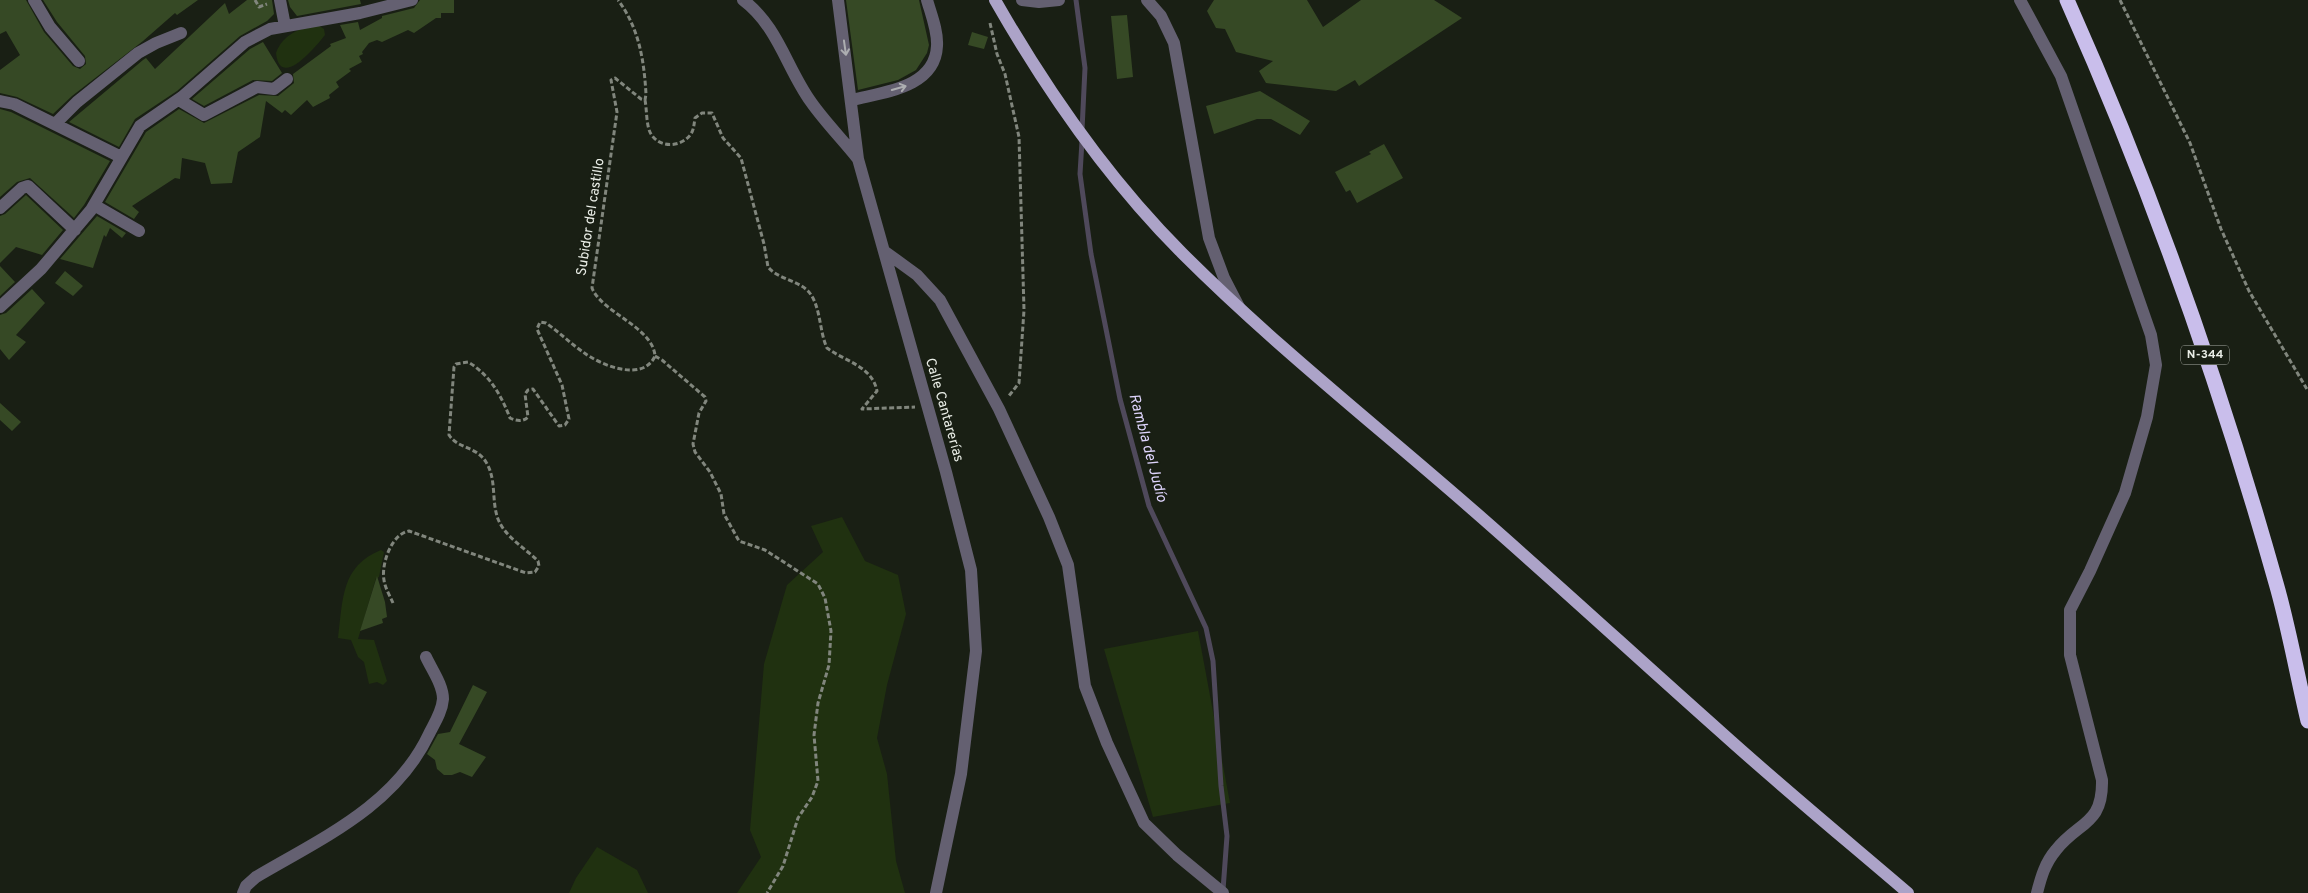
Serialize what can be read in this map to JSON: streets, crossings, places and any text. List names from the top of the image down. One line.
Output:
{"streets":{"highway":["N-344"],"street":["Calle Cantarerías"],"path":["Subidor del castillo"]},"water":["Rambla del Judío"]}
